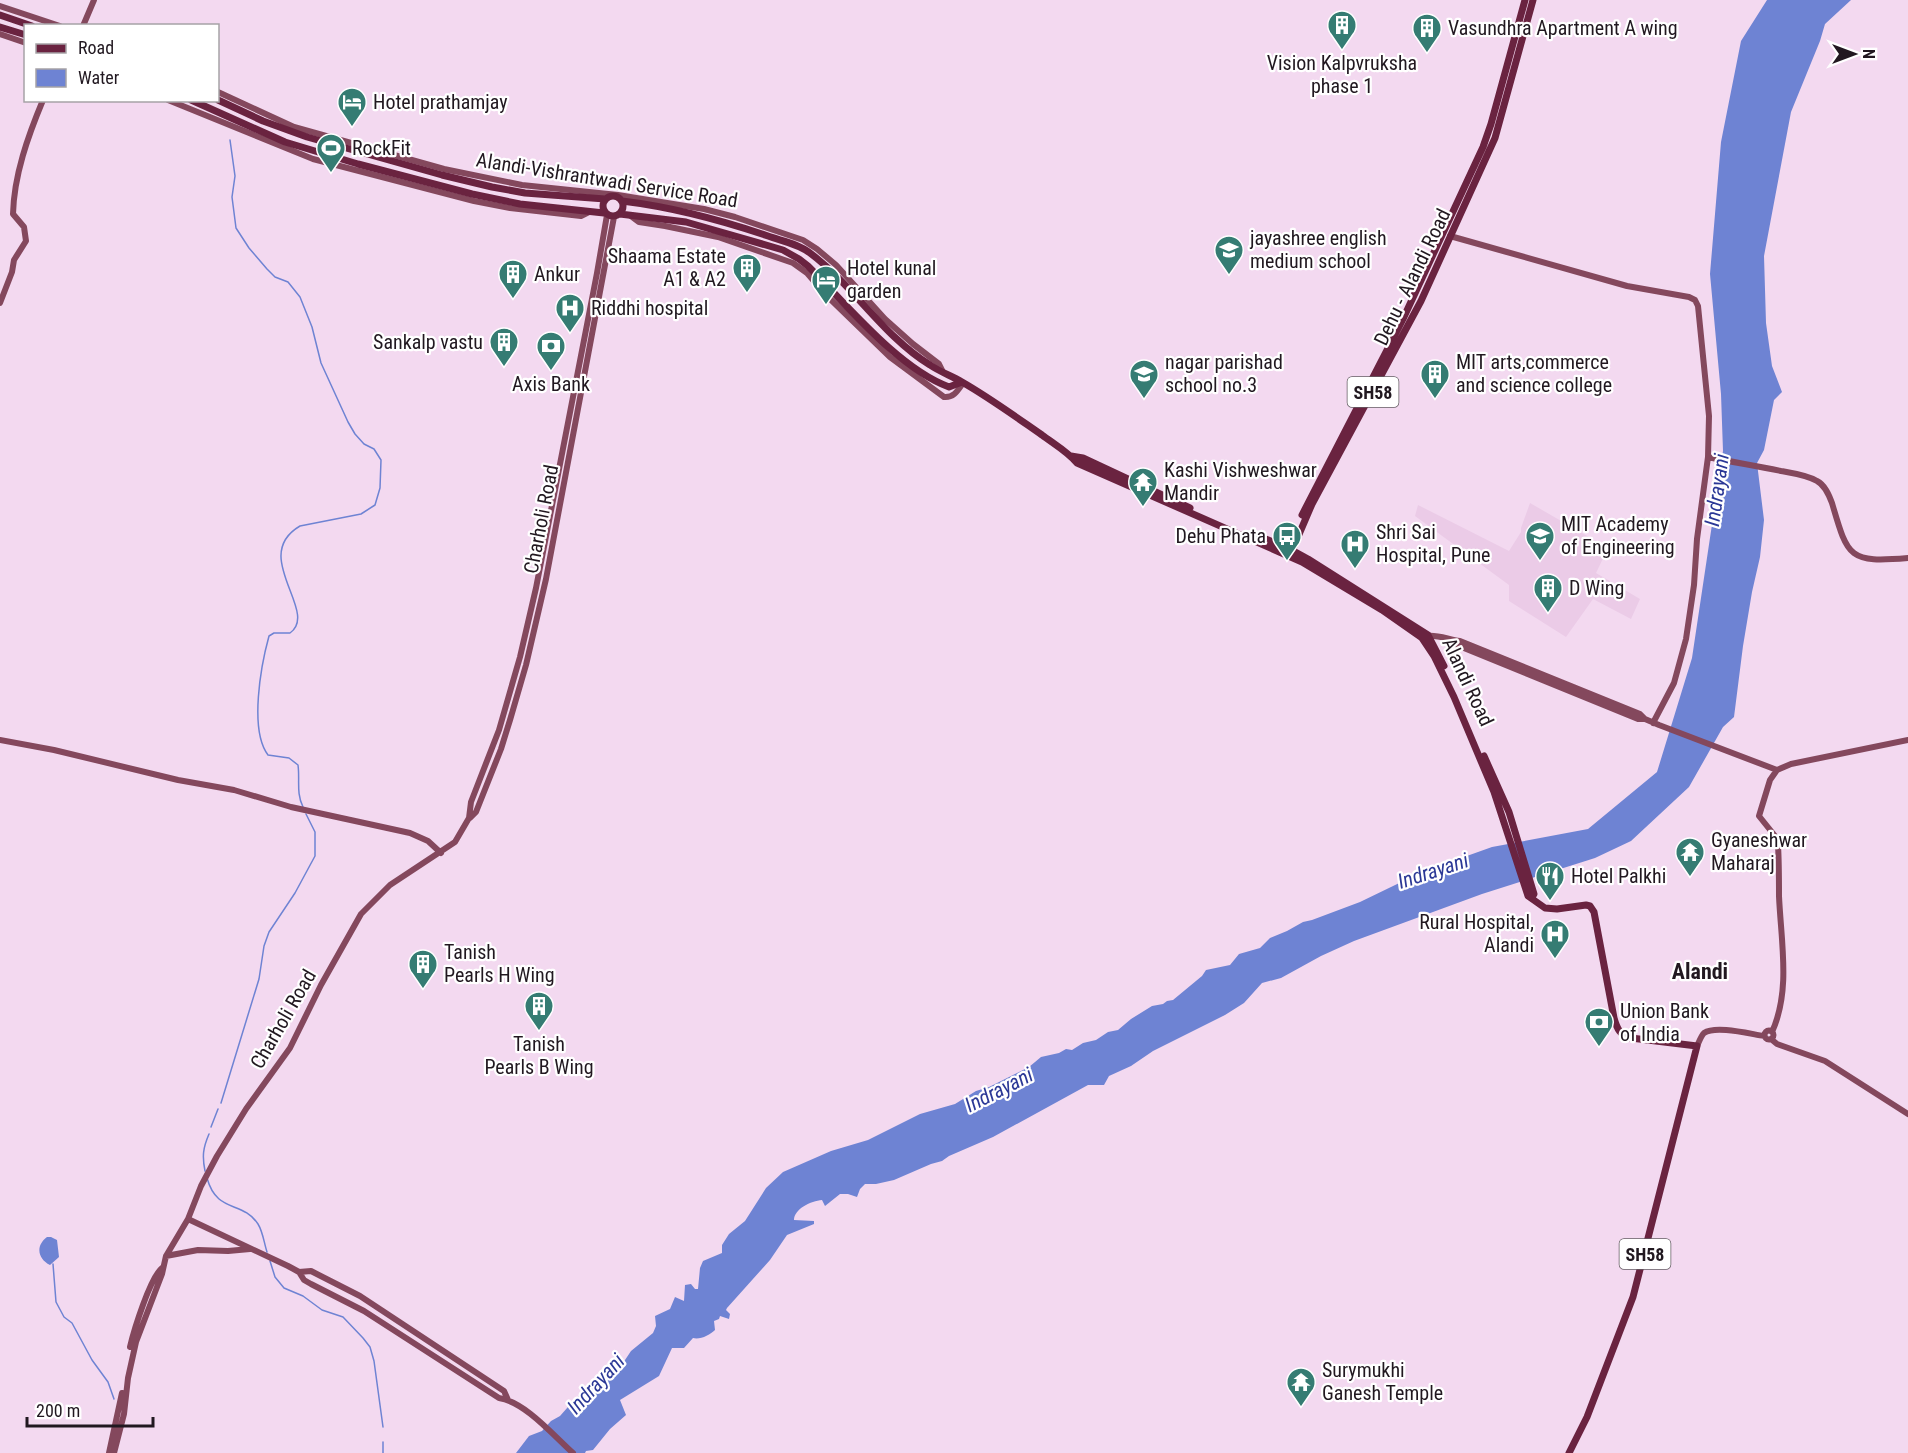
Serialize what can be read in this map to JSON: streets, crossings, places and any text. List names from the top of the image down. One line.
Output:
{"streets":{"main road":["Dehu - Alandi Road","SH58","Alandi Road"],"street":["Alandi-Vishrantwadi Service Road","Charholi Road"]},"crossings":[["Dehu - Alandi Road","Alandi Road"],["SH58","Alandi Road"]],"districts":["Alandi"],"water":["Indrayani"],"places":{"building":["Vision Kalpvruksha phase 1","Vasundhra Apartment A wing","Shaama Estate A1 & A2","Ankur","Sankalp vastu","MIT arts,commerce and science college","D Wing","Tanish Pearls H Wing","Tanish Pearls B Wing"],"hotel":["Hotel prathamjay","Hotel kunal garden"],"sports":["RockFit"],"school or university":["jayashree english medium school","nagar parishad school no.3","MIT Academy of Engineering"],"hospital":["Riddhi hospital","Shri Sai Hospital, Pune","Rural Hospital, Alandi"],"bank":["Axis Bank","Union Bank of India"],"temple":["Kashi Vishweshwar Mandir","Gyaneshwar Maharaj","Surymukhi Ganesh Temple"],"bus stop":["Dehu Phata"],"restaurant":["Hotel Palkhi"]},"legend":["Road","Water"],"scale_bar":"200 m","north":"right"}
